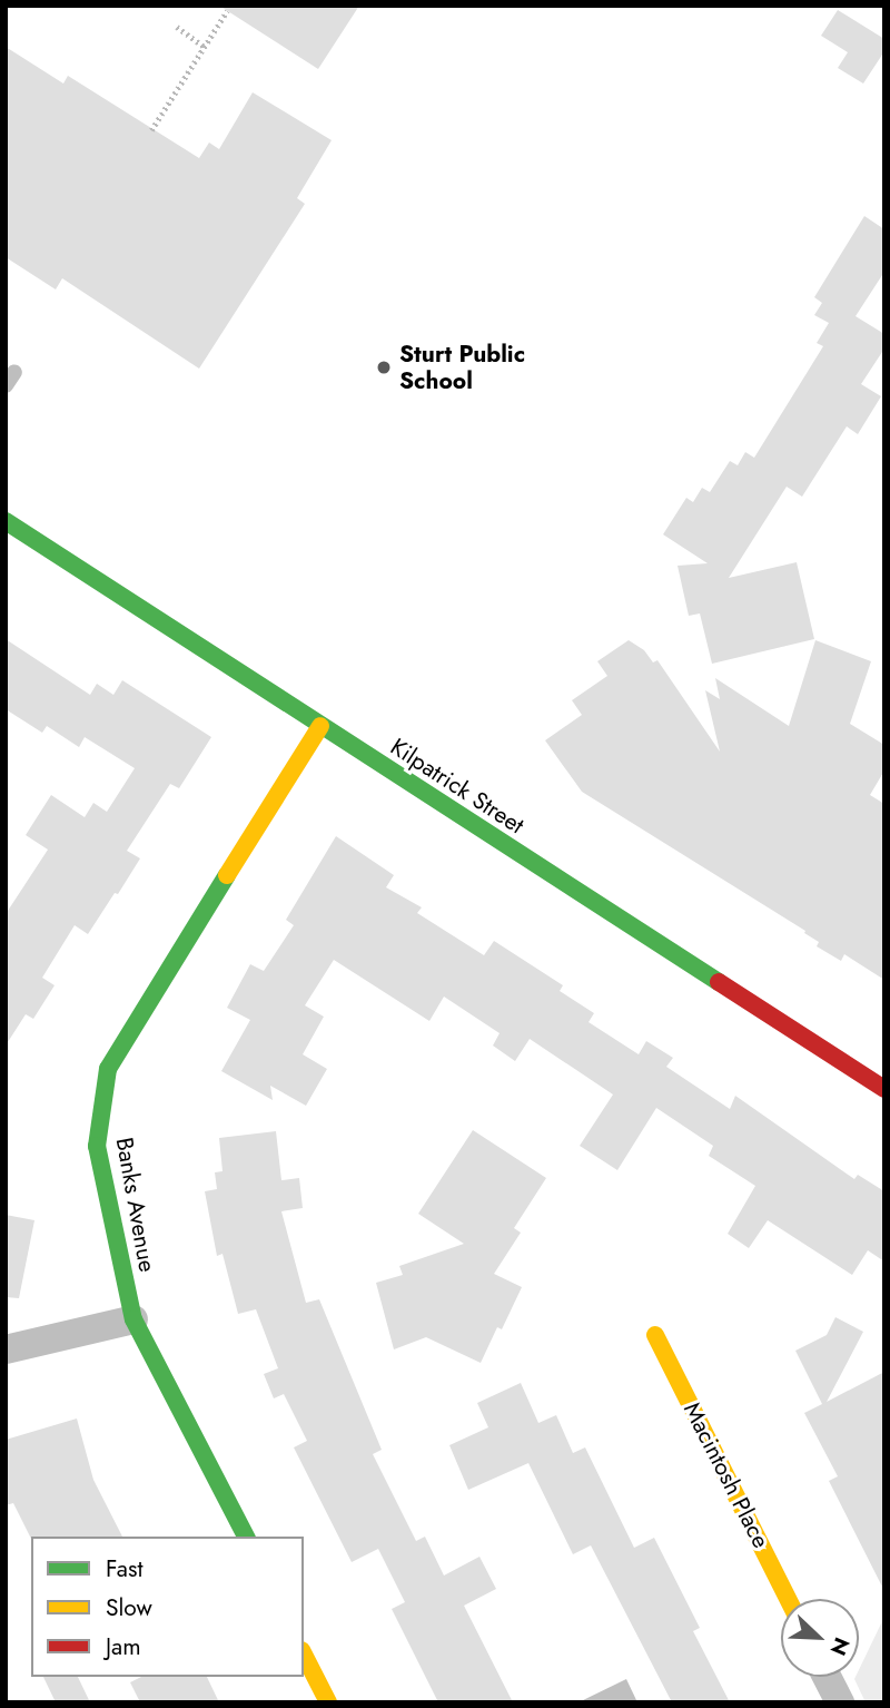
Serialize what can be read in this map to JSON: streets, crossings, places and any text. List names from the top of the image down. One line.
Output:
{"streets":{"street":["Kilpatrick Street","Banks Avenue","Macintosh Place"]},"crossings":[["Kilpatrick Street","Banks Avenue"]],"places":["Sturt Public School"],"legend":["Fast","Slow","Jam"],"north":"bottom right"}
